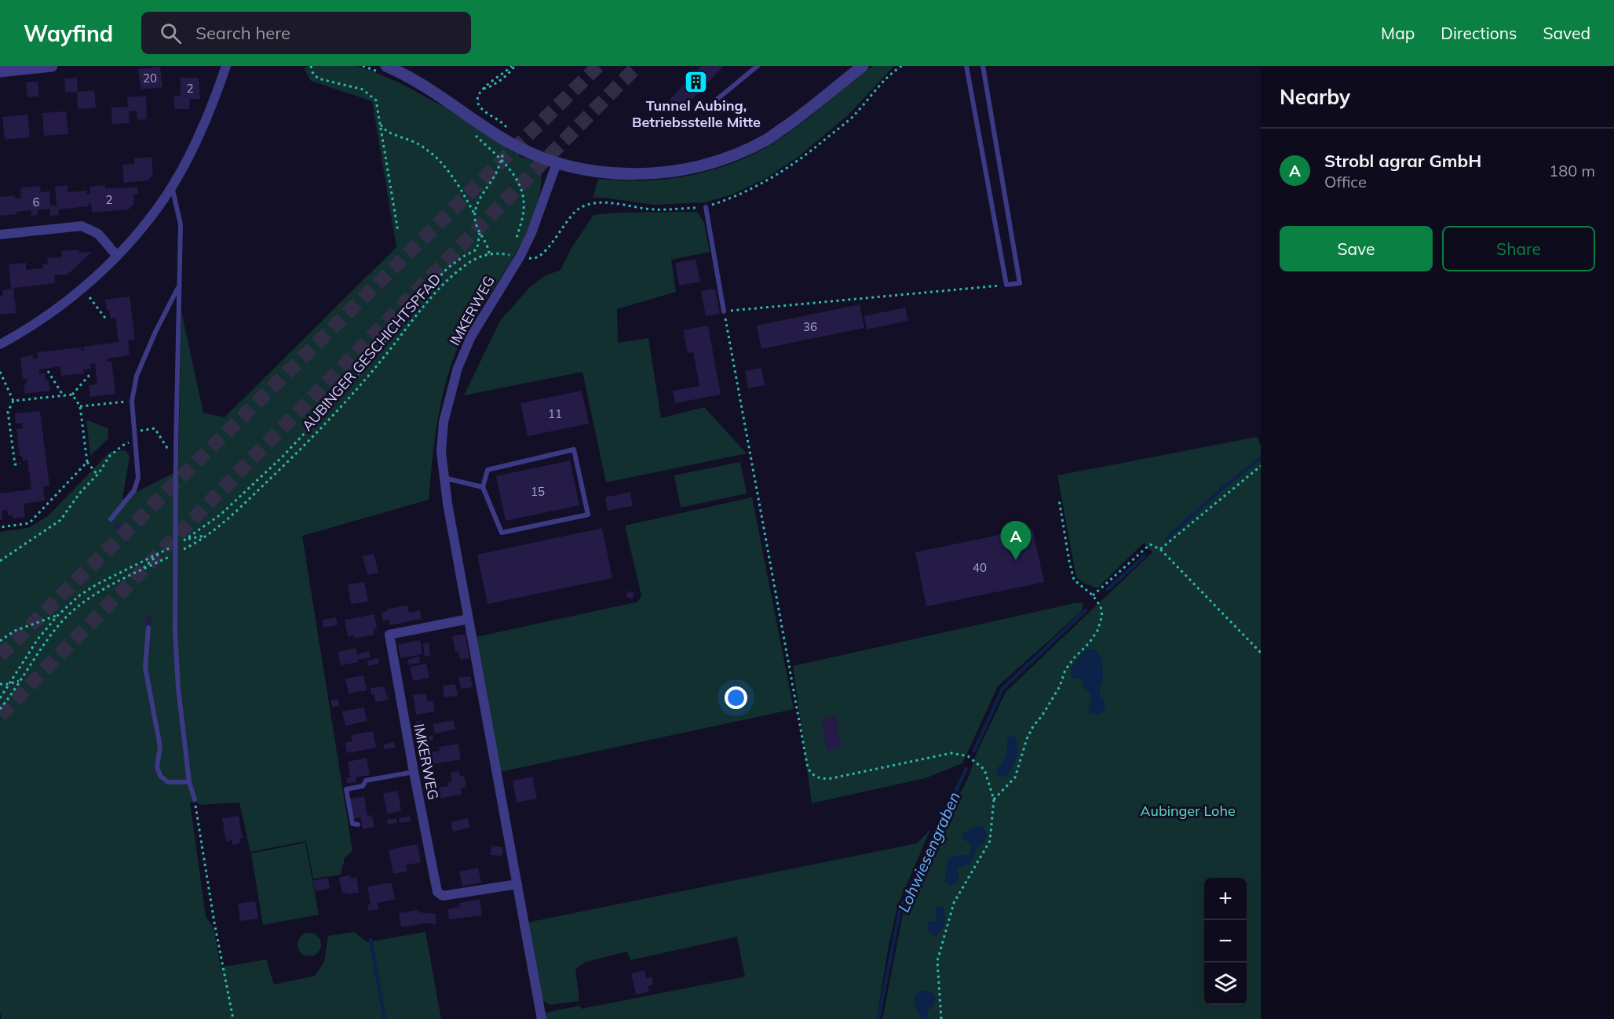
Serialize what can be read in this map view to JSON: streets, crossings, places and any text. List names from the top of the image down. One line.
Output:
{"streets":{"street":["IMKERWEG"],"path":["AUBINGER GESCHICHTSPFAD"]},"water":["Lohwiesengraben"],"parks":["Aubinger Lohe"],"places":{"building":["Tunnel Aubing, Betriebsstelle Mitte"]},"house_numbers":["20","2","2","6","36","11","15","40"],"page":{"header":"Wayfind","search":"Search here","nav":["Map","Directions","Saved"],"heading":"Nearby","list":[{"mark":"A","name":"Strobl agrar GmbH","note":"Office","value":"180 m"}],"buttons":["Save","Share"],"pins":"A","map_buttons":["+","−"]}}
